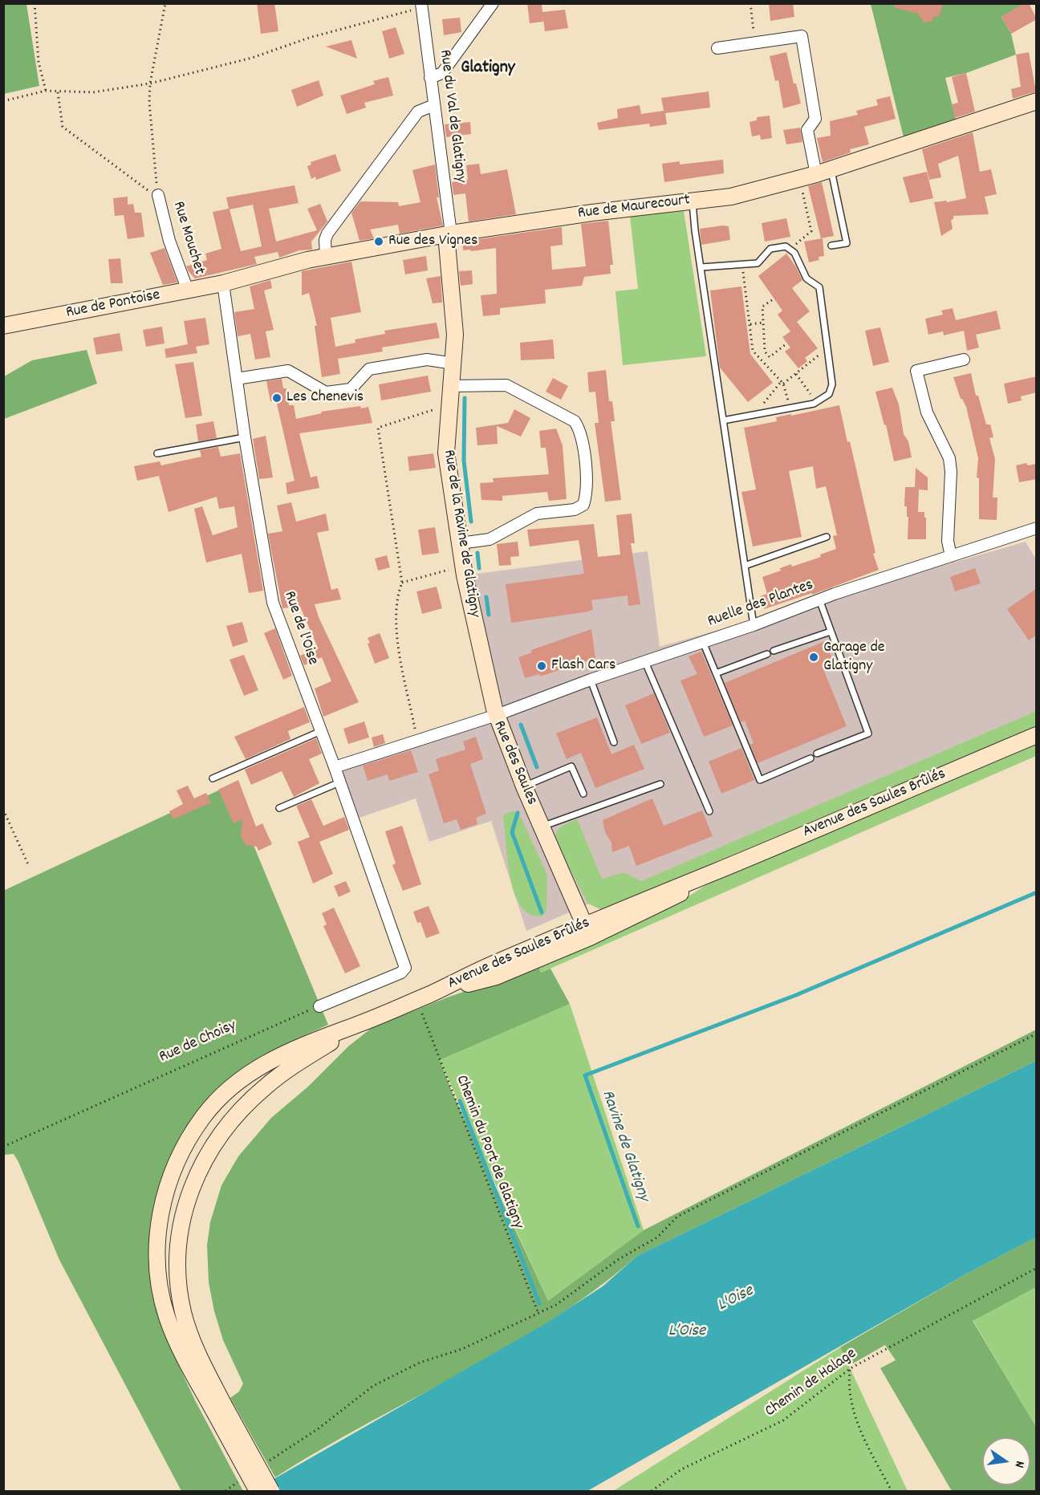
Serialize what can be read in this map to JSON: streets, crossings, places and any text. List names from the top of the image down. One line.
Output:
{"streets":{"main road":["Rue de Maurecourt","Rue de Pontoise","Rue de la Ravine de Glatigny","Rue des Saules","Avenue des Saules Brûlés"],"street":["Rue du Val de Glatigny","Rue Mouchet","Ruelle des Plantes","Rue de l'Oise"],"path":["Rue de Choisy","Chemin du Port de Glatigny","Chemin de Halage"]},"crossings":[["Rue du Val de Glatigny","Rue de Maurecourt"],["Rue du Val de Glatigny","Rue de la Ravine de Glatigny"],["Rue de Maurecourt","Rue de Pontoise"],["Rue de Maurecourt","Rue de la Ravine de Glatigny"],["Rue de Maurecourt","Rue de l'Oise"],["Rue Mouchet","Rue de Pontoise"],["Rue de Pontoise","Rue de l'Oise"],["Rue de la Ravine de Glatigny","Ruelle des Plantes"],["Rue de la Ravine de Glatigny","Rue des Saules"],["Ruelle des Plantes","Rue des Saules"],["Rue de l'Oise","Rue des Saules"],["Rue de l'Oise","Rue de Choisy"],["Rue des Saules","Avenue des Saules Brûlés"],["Avenue des Saules Brûlés","Chemin du Port de Glatigny"]],"districts":["Glatigny"],"water":["Ravine de Glatigny","L'Oise","L’Oise"],"places":["Rue des Vignes","Les Chenevis","Garage de Glatigny","Flash Cars"],"north":"right"}
